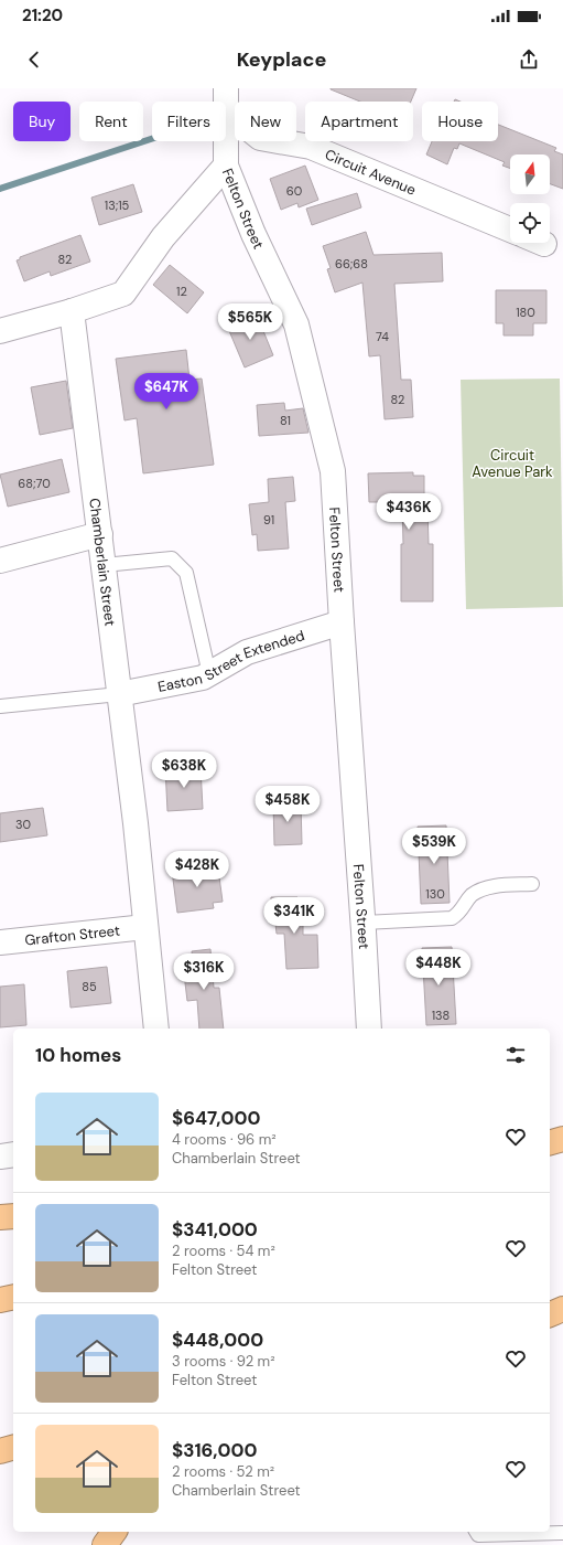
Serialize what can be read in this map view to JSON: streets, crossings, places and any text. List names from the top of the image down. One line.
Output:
{"streets":{"street":["Circuit Avenue","Felton Street","Chamberlain Street","Easton Street Extended","Grafton Street"]},"crossings":[["Circuit Avenue","Felton Street"],["Felton Street","Easton Street Extended"],["Chamberlain Street","Easton Street Extended"],["Chamberlain Street","Grafton Street"]],"parks":["Circuit Avenue Park"],"house_numbers":["60","13;15","82","66;68","12","180","74","82","81","68;70","91","30","130","85","138"],"north":"top","page":{"status":"21:20","header":"Keyplace","chip":["Buy","Rent","Filters","New","Apartment","House"],"price":["$565K","$647K","$436K","$638K","$458K","$539K","$428K","$341K","$448K","$316K"],"heading":"10 homes","list":[{"name":"$647,000","note":"4 rooms · 96 m² · Chamberlain Street"},{"name":"$341,000","note":"2 rooms · 54 m² · Felton Street"},{"name":"$448,000","note":"3 rooms · 92 m² · Felton Street"},{"name":"$316,000","note":"2 rooms · 52 m² · Chamberlain Street"}]}}
